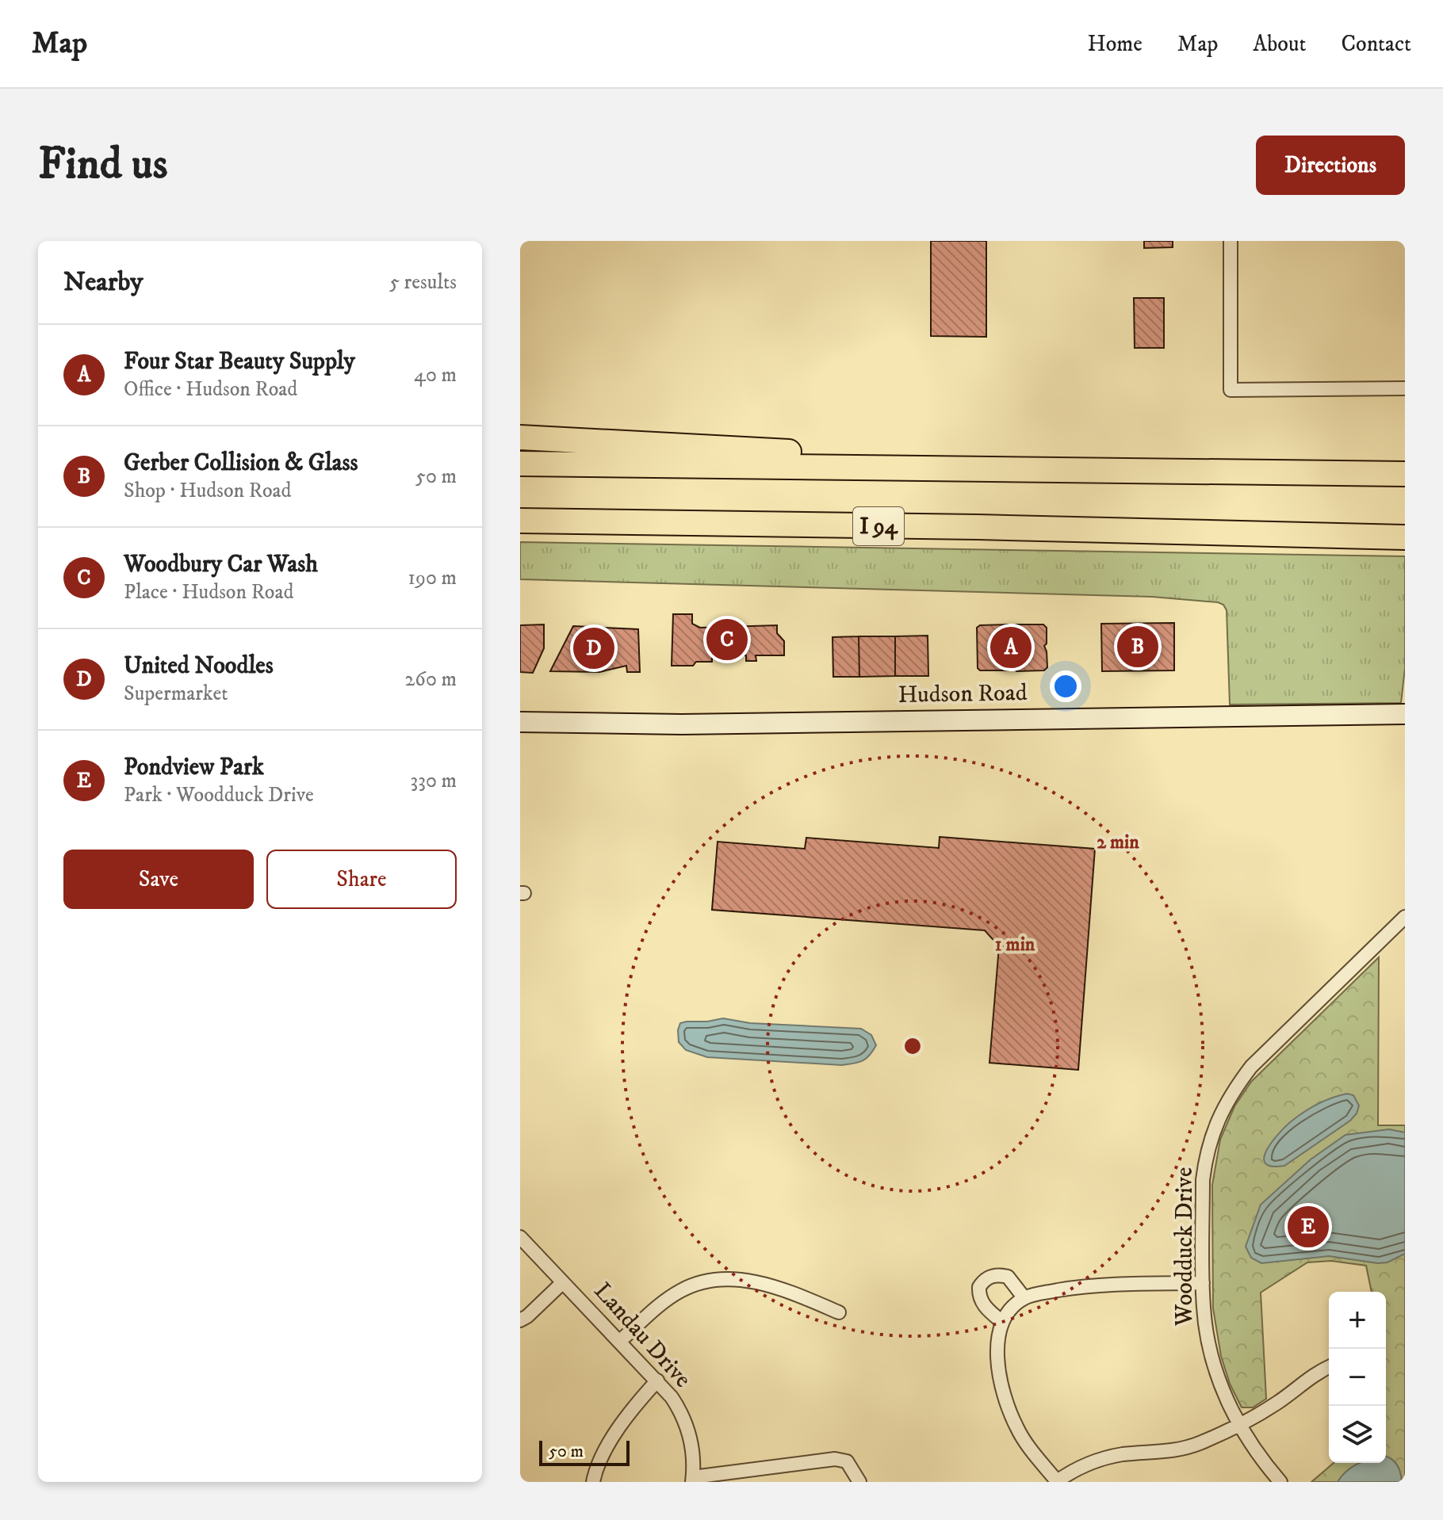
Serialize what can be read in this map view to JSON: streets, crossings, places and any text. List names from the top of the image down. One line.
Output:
{"streets":{"highway":["I 94"],"street":["Hudson Road","Woodduck Drive","Landau Drive"]},"scale_bar":"50 m","page":{"header":"Map","nav":["Home","Map","About","Contact"],"buttons":["Directions",["Save","Share"]],"title":"Find us","heading":["Nearby","5 results"],"list":[{"mark":"A","name":"Four Star Beauty Supply","note":"Office · Hudson Road","value":"40 m"},{"mark":"B","name":"Gerber Collision & Glass","note":"Shop · Hudson Road","value":"50 m"},{"mark":"C","name":"Woodbury Car Wash","note":"Place · Hudson Road","value":"190 m"},{"mark":"D","name":"United Noodles","note":"Supermarket","value":"260 m"},{"mark":"E","name":"Pondview Park","note":"Park · Woodduck Drive","value":"330 m"}],"pins":["C","B","A","D","E"],"map_buttons":["+","−"],"scale":"50 m"},"rings":["2 min","1 min"]}
